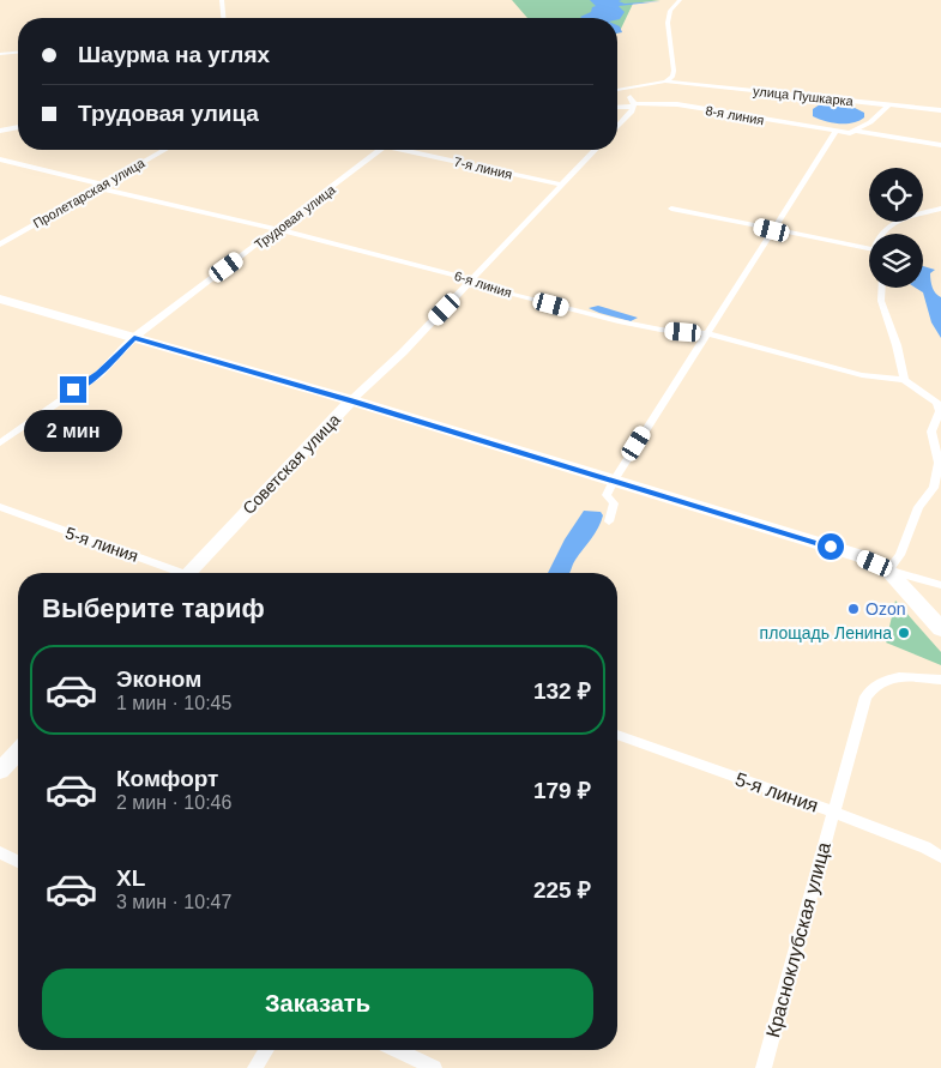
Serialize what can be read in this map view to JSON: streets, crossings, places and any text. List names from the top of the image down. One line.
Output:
{"streets":{"main road":["Советская улица"],"street":["улица Пушкарка","8-я линия","7-я линия","Пролетарская улица","Трудовая улица","6-я линия","5-я линия","Красноклубская улица"]},"crossings":[["7-я линия","Советская улица"],["Пролетарская улица","6-я линия"],["Трудовая улица","6-я линия"],["6-я линия","Советская улица"],["5-я линия","Красноклубская улица"]],"places":["Ozon","площадь Ленина"],"page":{"banner":["Шаурма на углях","Трудовая улица"],"bubble":"2 мин","heading":"Выберите тариф","list":[{"name":"Эконом","note":"1 мин · 10:45","value":"132 ₽"},{"name":"Комфорт","note":"2 мин · 10:46","value":"179 ₽"},{"name":"XL","note":"3 мин · 10:47","value":"225 ₽"}],"buttons":"Заказать"}}
